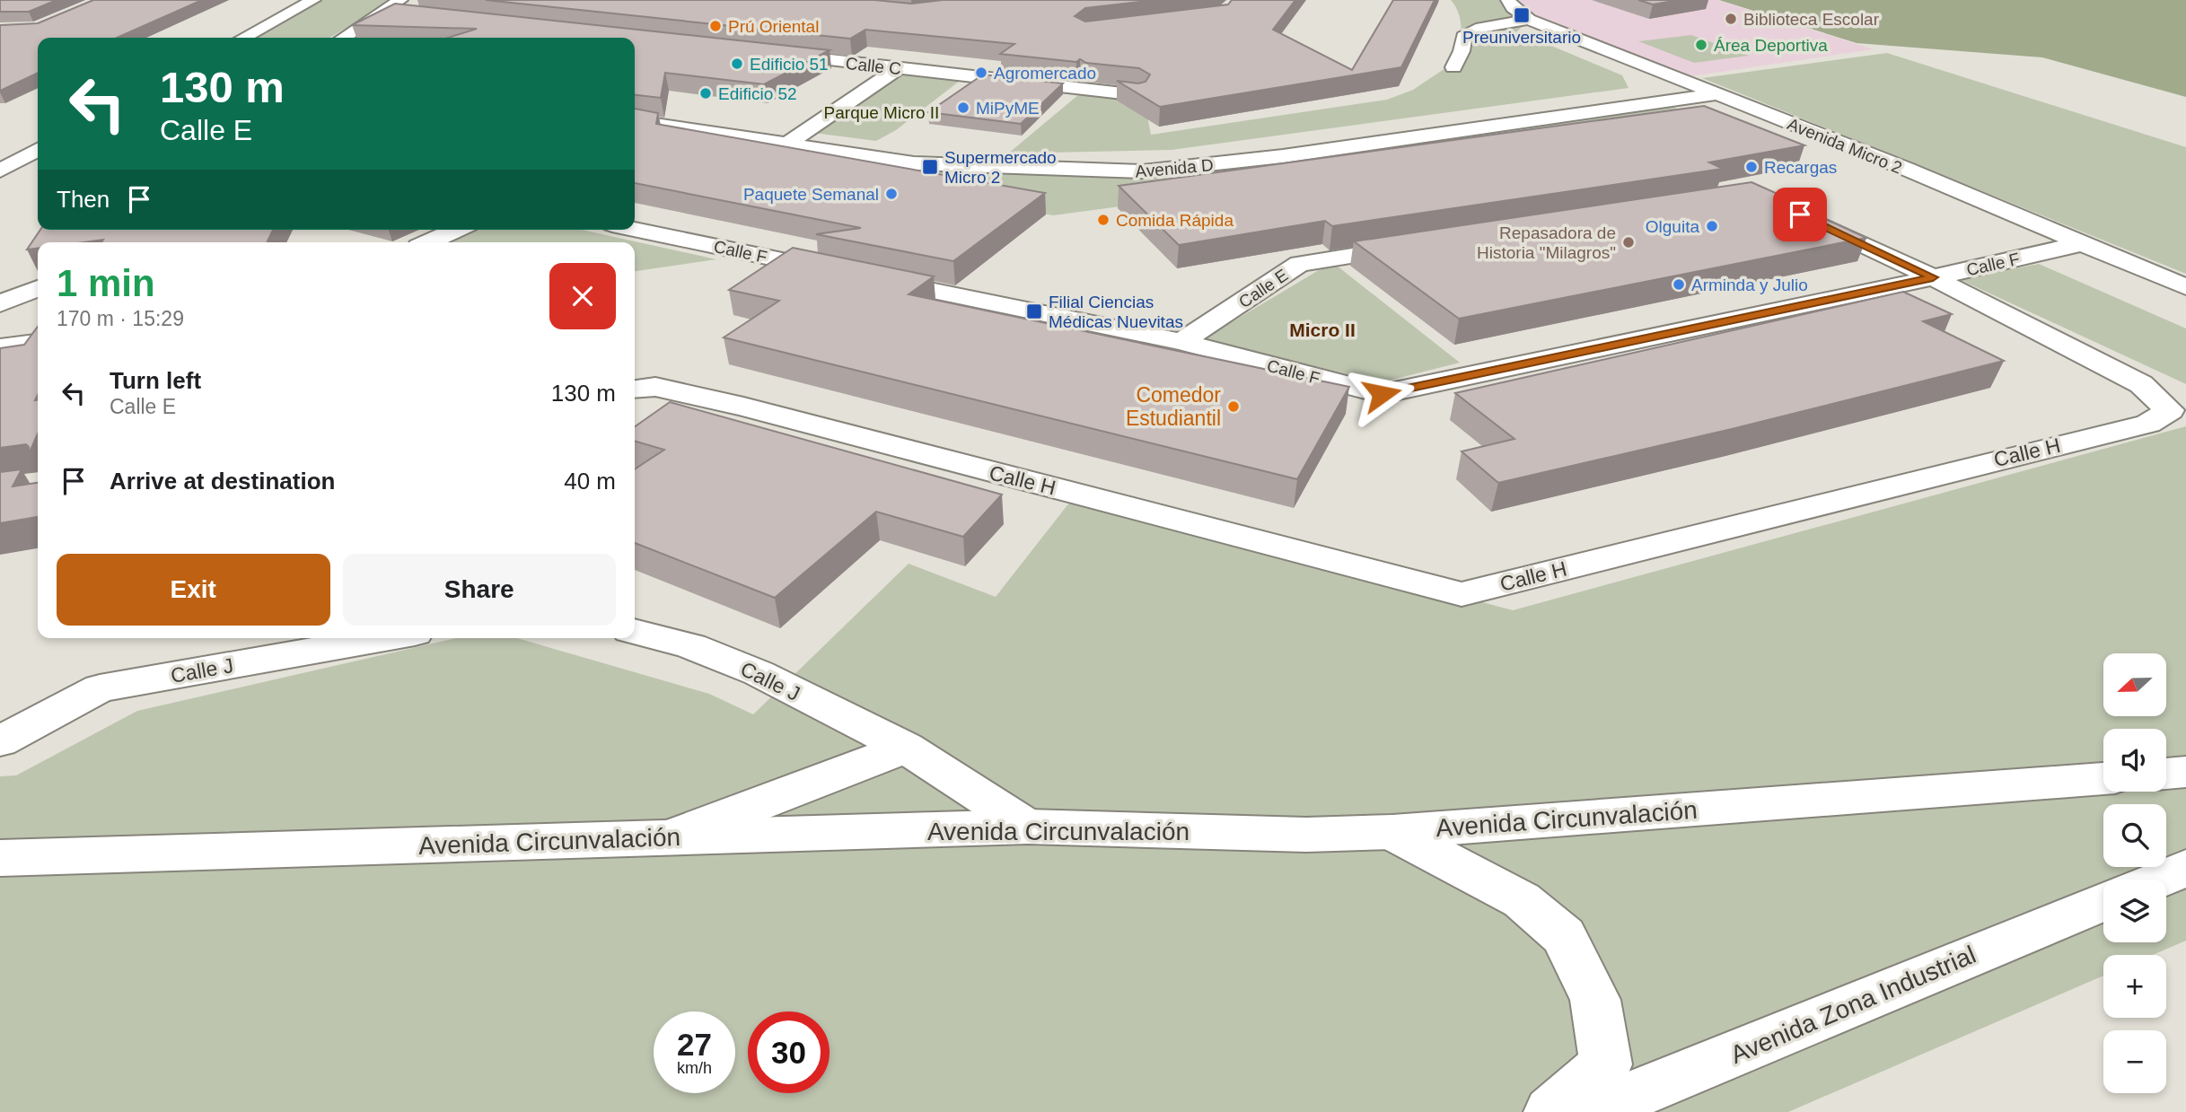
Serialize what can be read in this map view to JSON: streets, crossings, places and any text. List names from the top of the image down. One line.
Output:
{"streets":{"main road":["Calle C","Avenida Micro 2","Avenida D","Calle F","Calle E","Calle H","Calle J","Avenida Circunvalación","Avenida Zona Industrial"]},"crossings":[["Avenida Micro 2","Avenida D"],["Avenida Micro 2","Calle F"],["Calle F","Calle E"],["Calle F","Calle H"],["Calle J","Avenida Circunvalación"]],"districts":["Micro II"],"parks":["Parque Micro II"],"places":{"transit":["Preuniversitario","Supermercado Micro 2","Filial Ciencias Médicas Nuevitas"],"other":["Biblioteca Escolar","Prú Oriental","Área Deportiva","Edificio 51","Agromercado","Edificio 52","MiPyME","Recargas","Paquete Semanal","Comida Rápida","Olguita","Repasadora de Historia \"Milagros\"","Arminda y Julio","Comedor Estudiantil"]},"north":"left","page":{"turn":["130 m","Calle E"],"then":"Then","heading":["1 min","170 m · 15:29"],"list":[{"name":"Turn left","note":"Calle E","value":"130 m"},{"name":"Arrive at destination","value":"40 m"}],"buttons":["Exit","Share"],"map_buttons":["+","−"],"speed":"27 km/h","limit":"30"}}
